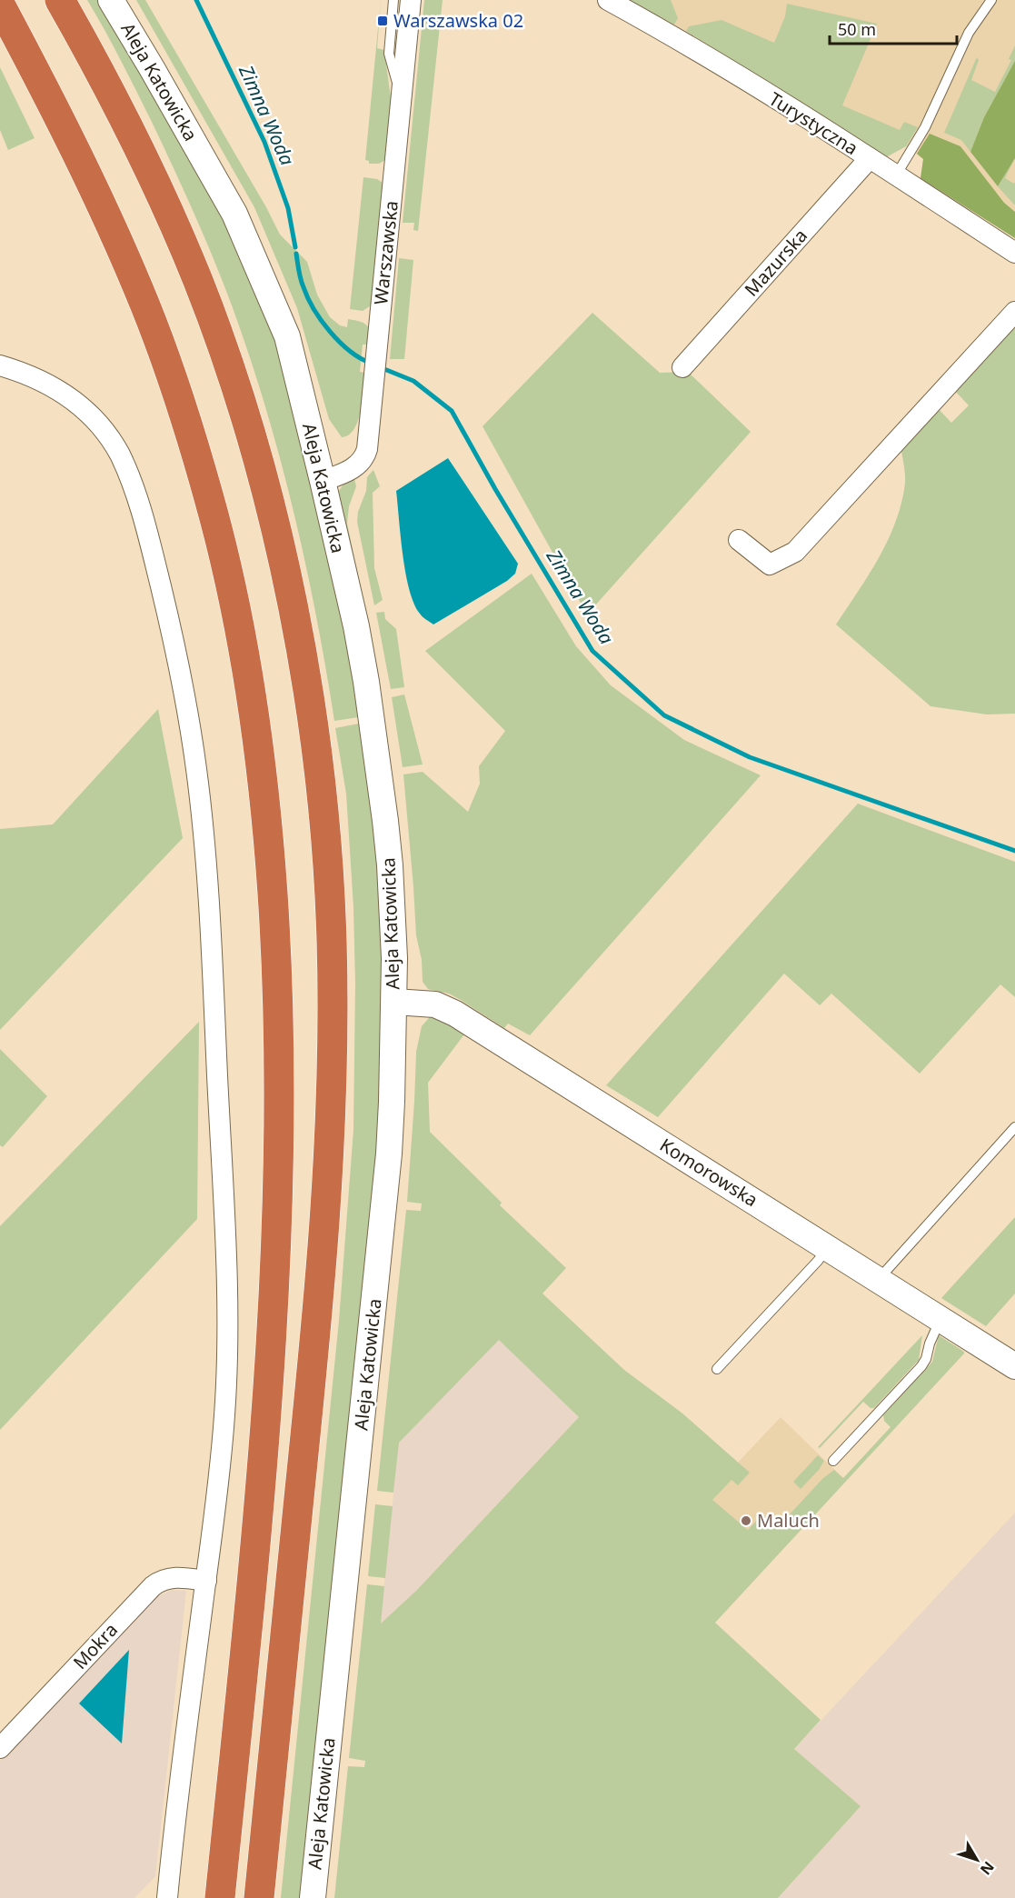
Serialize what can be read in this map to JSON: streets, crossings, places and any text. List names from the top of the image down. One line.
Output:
{"streets":{"street":["Aleja Katowicka","Turystyczna","Warszawska","Mazurska","Komorowska","Mokra"]},"crossings":[["Aleja Katowicka","Warszawska"],["Aleja Katowicka","Komorowska"],["Turystyczna","Mazurska"]],"water":["Zimna Woda"],"places":{"transit":["Warszawska 02"],"other":["Maluch"]},"scale_bar":"50 m","north":"bottom right"}
